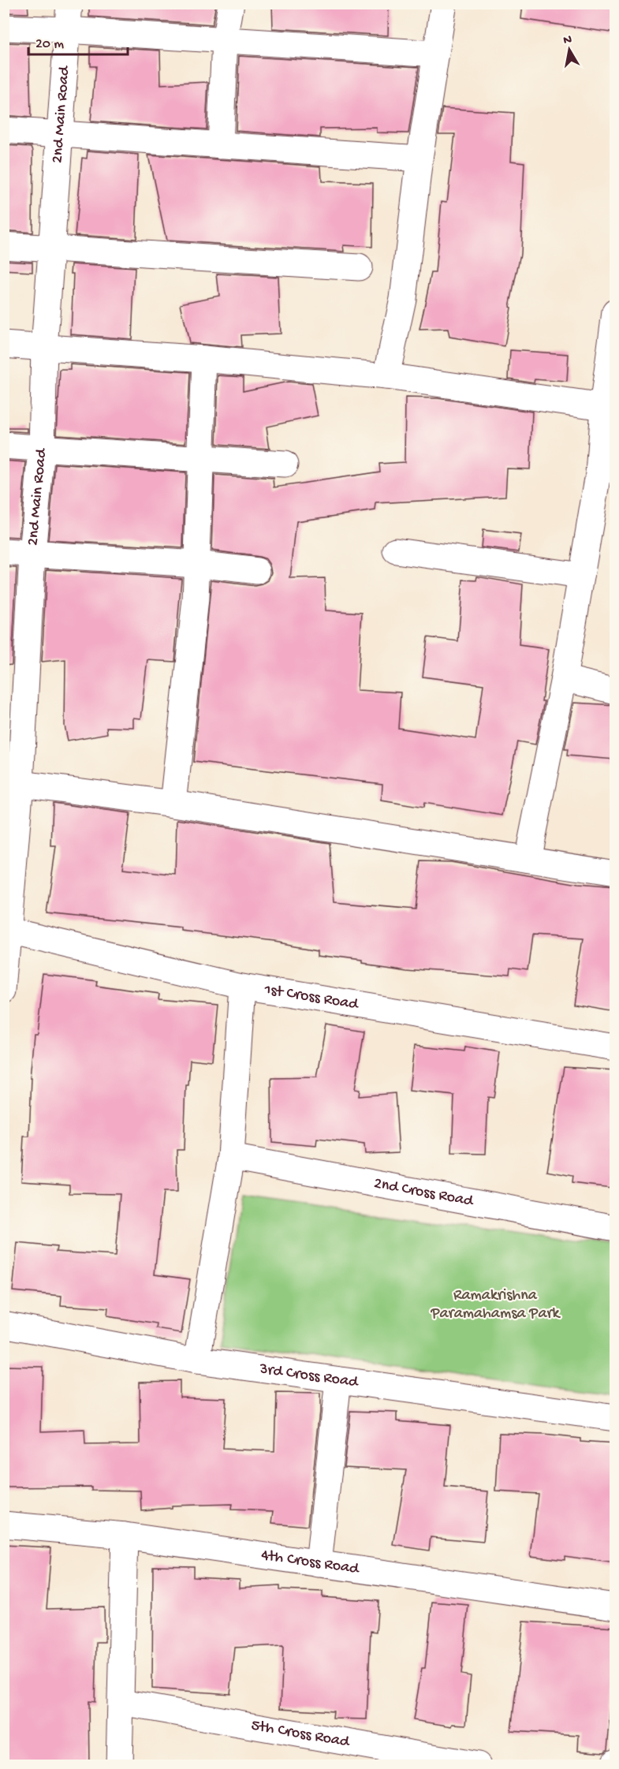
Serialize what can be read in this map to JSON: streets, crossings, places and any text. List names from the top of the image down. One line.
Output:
{"streets":{"street":["2nd Main Road","1st Cross Road","2nd Cross Road","3rd Cross Road","4th Cross Road","5th Cross Road"]},"crossings":[["2nd Main Road","1st Cross Road"]],"parks":["Ramakrishna Paramahamsa Park"],"scale_bar":"20 m","north":"top"}
